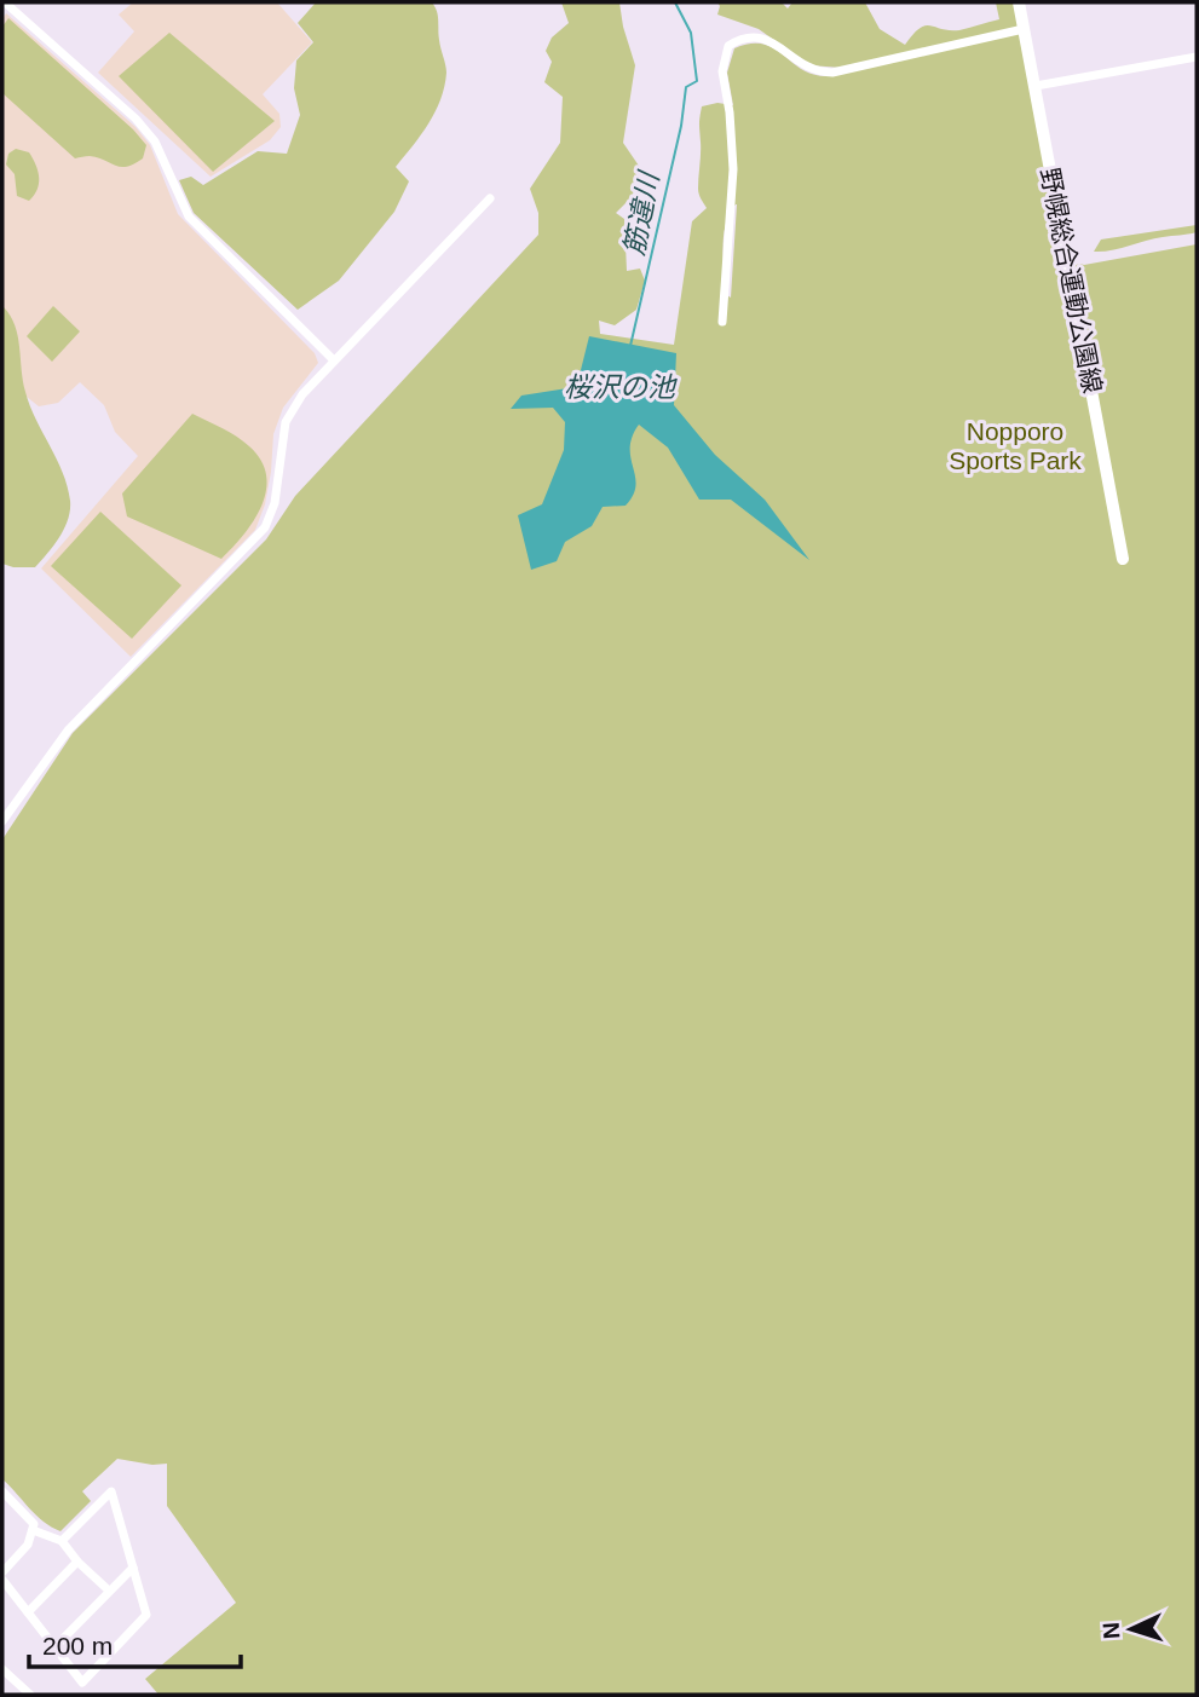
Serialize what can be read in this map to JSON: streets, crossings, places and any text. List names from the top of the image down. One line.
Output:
{"streets":{"main road":["野幌総合運動公園線"]},"water":["筋違川","桜沢の池"],"parks":["Nopporo Sports Park"],"scale_bar":"200 m","north":"left"}
